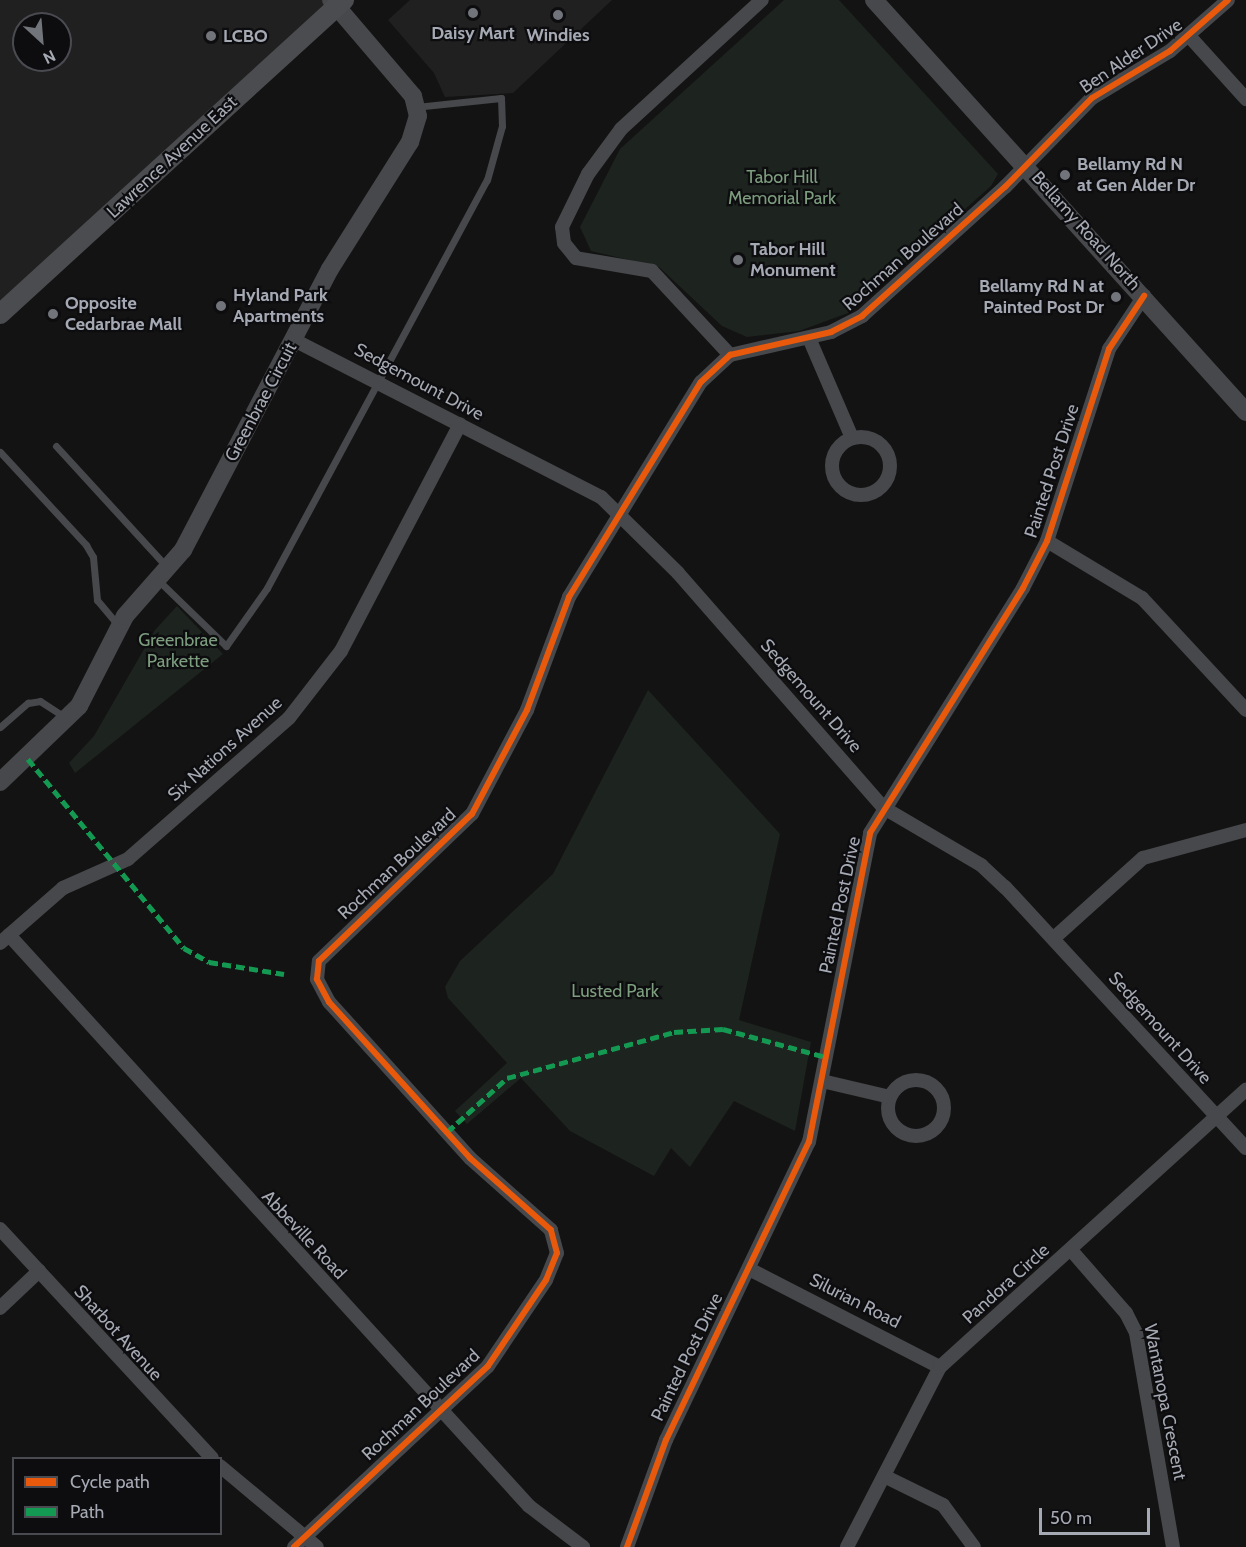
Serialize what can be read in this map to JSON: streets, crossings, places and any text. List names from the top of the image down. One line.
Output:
{"streets":{"main road":["Lawrence Avenue East"],"street":["Ben Alder Drive","Bellamy Road North","Rochman Boulevard","Sedgemount Drive","Greenbrae Circuit","Painted Post Drive","Six Nations Avenue","Abbeville Road","Pandora Circle","Silurian Road","Sharbot Avenue","Wantanopa Crescent"]},"crossings":[["Ben Alder Drive","Bellamy Road North"],["Ben Alder Drive","Rochman Boulevard"],["Bellamy Road North","Rochman Boulevard"],["Bellamy Road North","Painted Post Drive"],["Rochman Boulevard","Sedgemount Drive"],["Rochman Boulevard","Abbeville Road"],["Sedgemount Drive","Greenbrae Circuit"],["Sedgemount Drive","Painted Post Drive"],["Sedgemount Drive","Six Nations Avenue"],["Sedgemount Drive","Pandora Circle"],["Painted Post Drive","Silurian Road"],["Six Nations Avenue","Abbeville Road"],["Pandora Circle","Silurian Road"],["Pandora Circle","Wantanopa Crescent"]],"parks":["Tabor Hill Memorial Park","Greenbrae Parkette","Lusted Park"],"places":["Daisy Mart","Windies","LCBO","Bellamy Rd N at Gen Alder Dr","Tabor Hill Monument","Bellamy Rd N at Painted Post Dr","Hyland Park Apartments","Opposite Cedarbrae Mall"],"legend":["Cycle path","Path"],"scale_bar":"50 m","north":"bottom right"}
